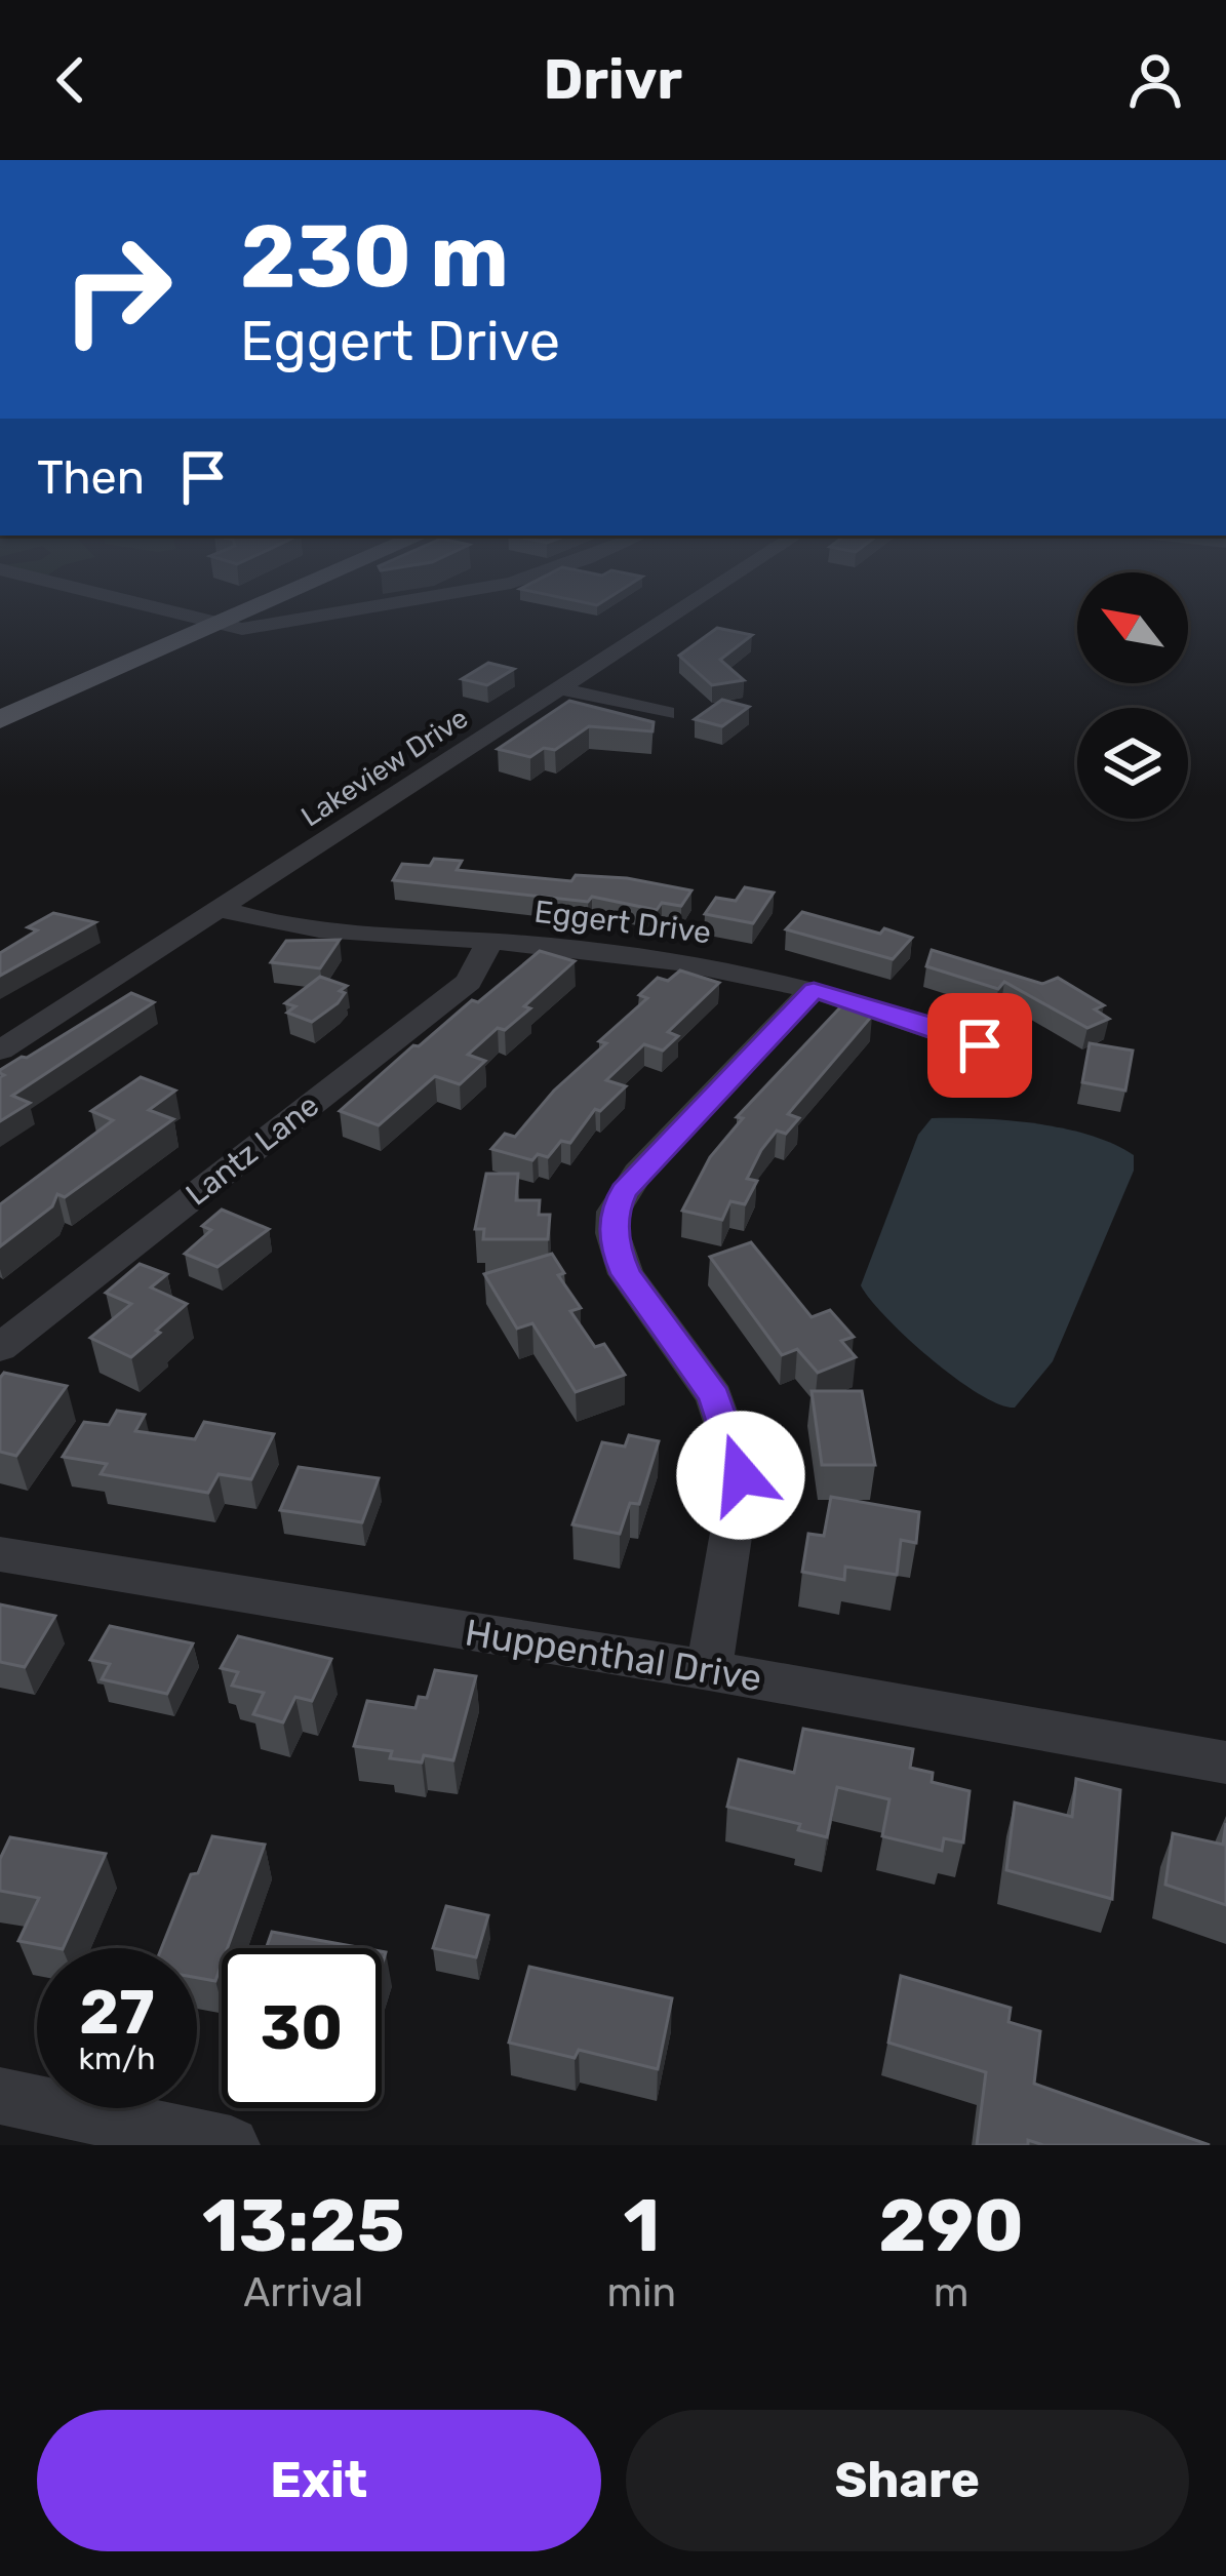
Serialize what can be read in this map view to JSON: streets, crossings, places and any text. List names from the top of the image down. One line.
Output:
{"streets":{"street":["Lakeview Drive","Eggert Drive","Lantz Lane","Huppenthal Drive"]},"crossings":[["Lakeview Drive","Eggert Drive"],["Eggert Drive","Lantz Lane"]],"north":"top left","page":{"header":"Drivr","turn":["230 m","Eggert Drive"],"then":"Then","speed":"27 km/h","limit":"30","eta":["13:25","Arrival","1","min","290","m"],"buttons":["Exit","Share"]}}
